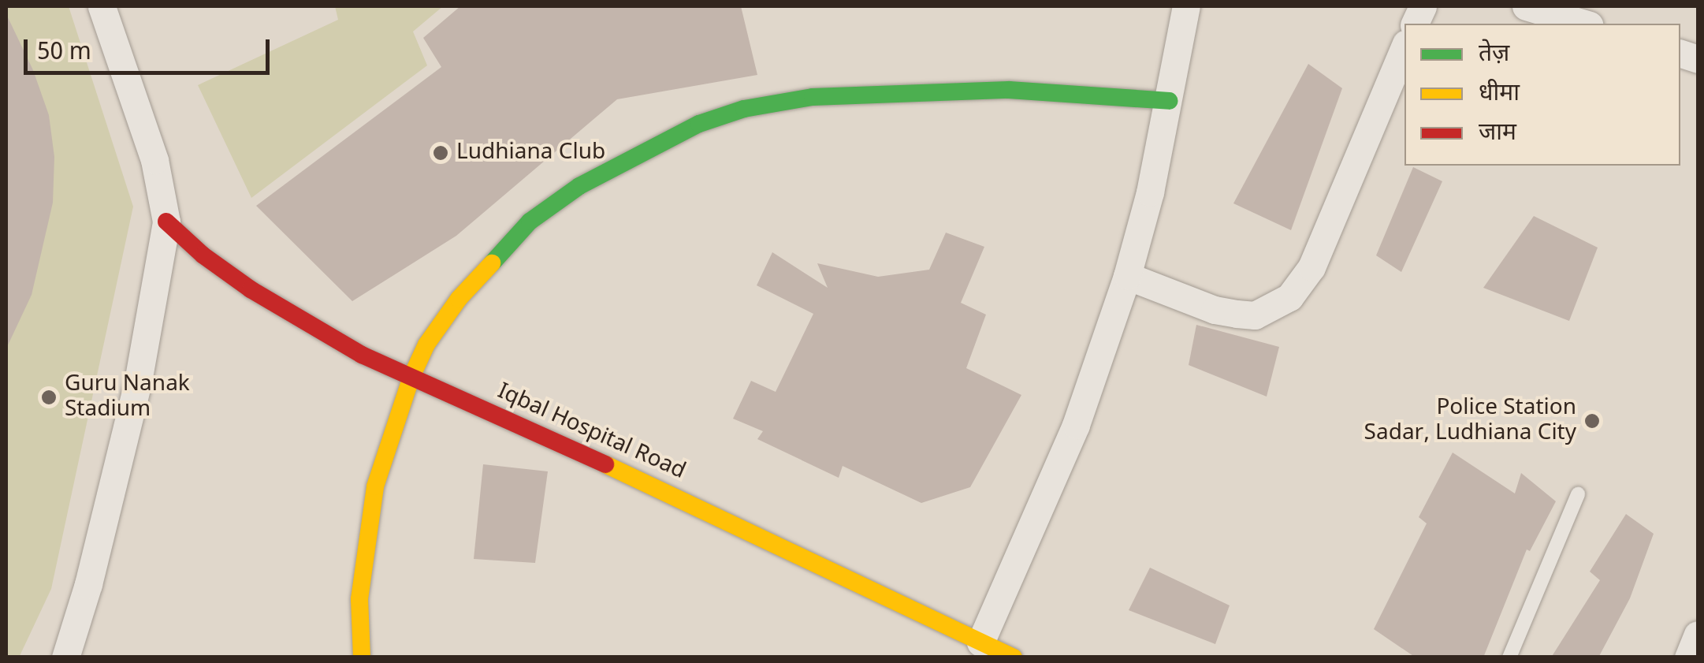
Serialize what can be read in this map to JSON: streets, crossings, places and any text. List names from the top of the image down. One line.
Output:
{"streets":{"street":["Iqbal Hospital Road"]},"places":["Ludhiana Club","Guru Nanak Stadium","Police Station Sadar, Ludhiana City"],"legend":["तेज़","धीमा","जाम"],"scale_bar":"50 m"}
